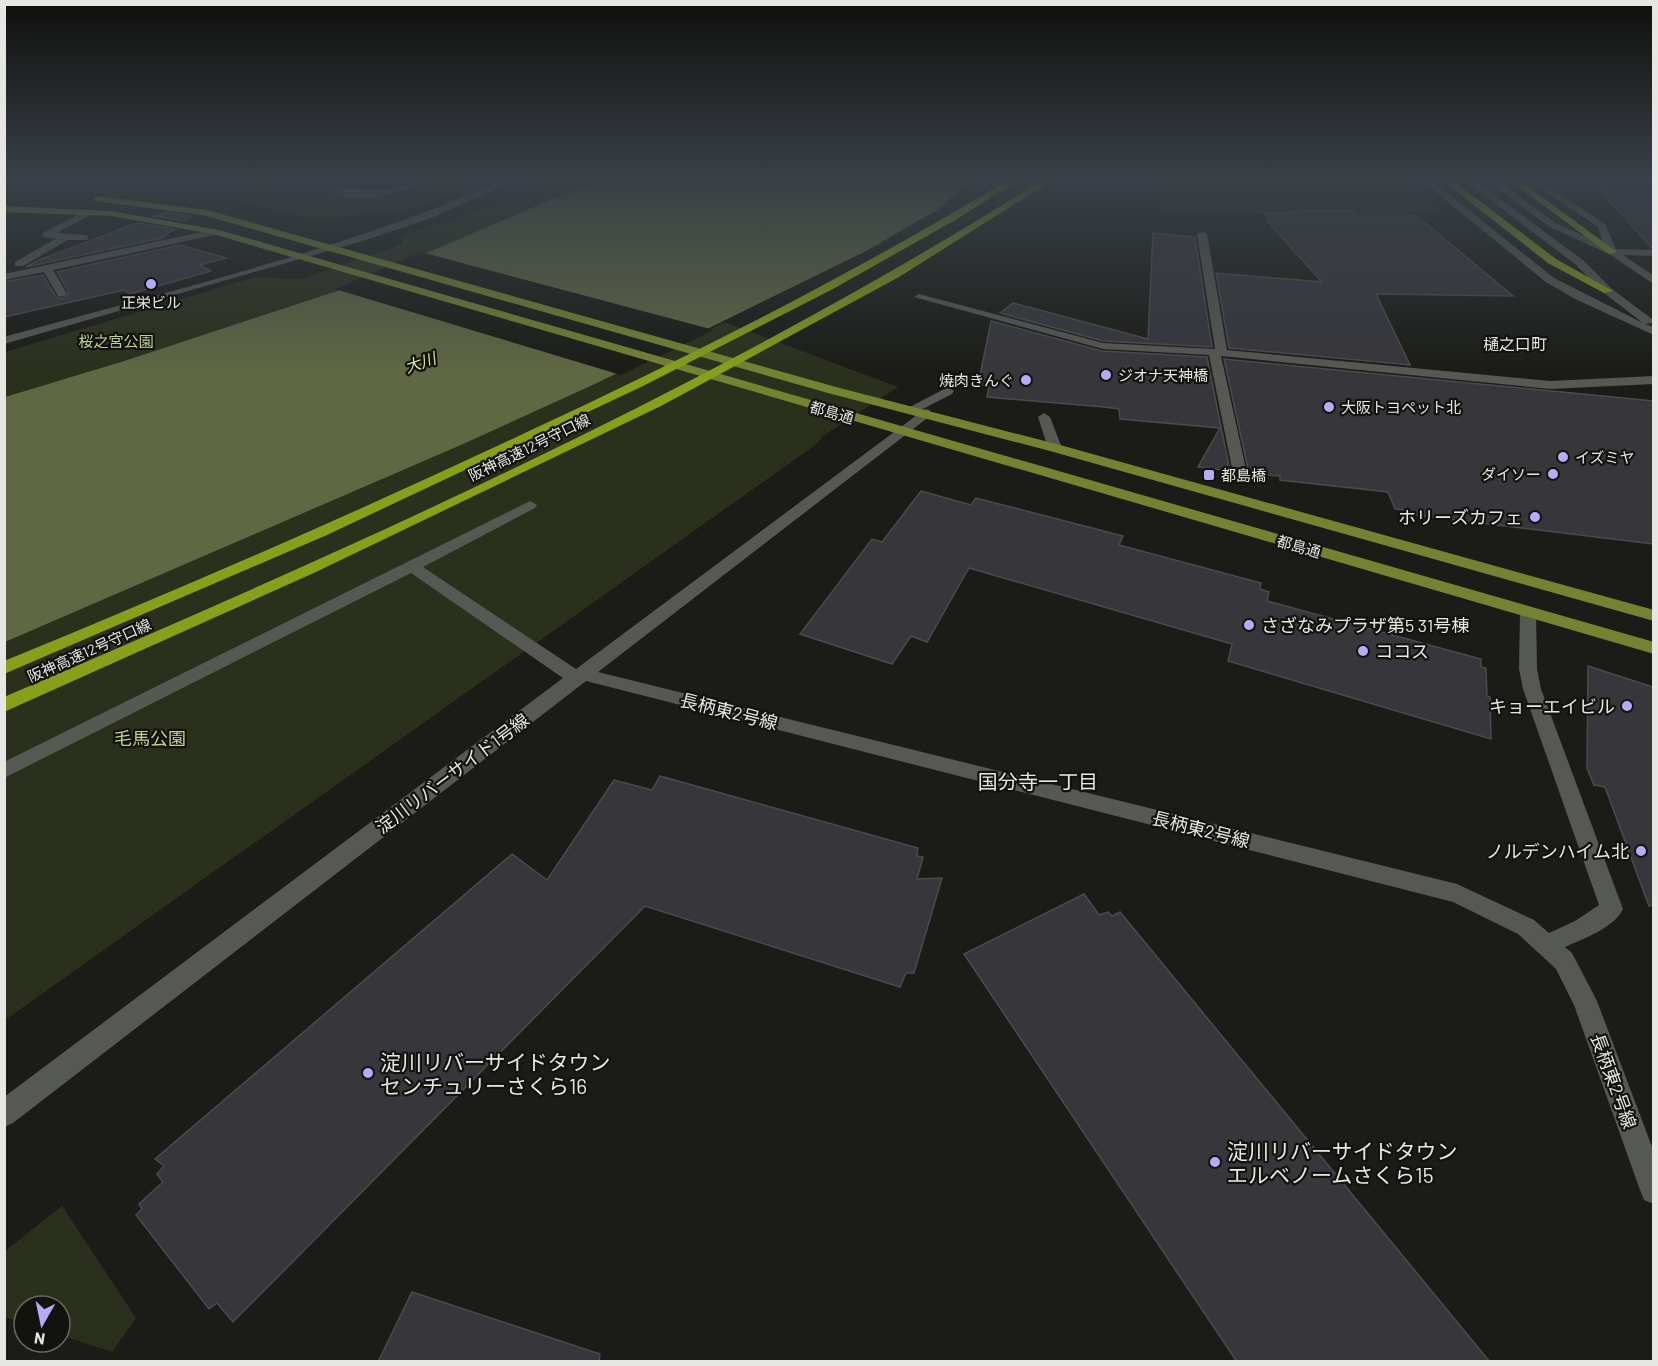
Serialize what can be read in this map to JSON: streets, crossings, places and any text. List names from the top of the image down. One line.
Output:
{"streets":{"highway":["阪神高速12号守口線"],"main road":["都島通"],"street":["長柄東2号線","淀川リバーサイド1号線"]},"crossings":[["都島通","淀川リバーサイド1号線"],["長柄東2号線","淀川リバーサイド1号線"]],"districts":["樋之口町","国分寺一丁目"],"water":["大川"],"parks":["桜之宮公園","毛馬公園"],"places":{"other":["正栄ビル","ジオナ天神橋","焼肉きんぐ","大阪トヨペット北","イズミヤ","ダイソー","ホリーズカフェ","さざなみプラザ第5 31号棟","ココス","キョーエイビル","ノルデンハイム北","淀川リバーサイドタウン センチュリーさくら16","淀川リバーサイドタウン エルベノームさくら15"],"transit":["都島橋"]},"north":"bottom"}
